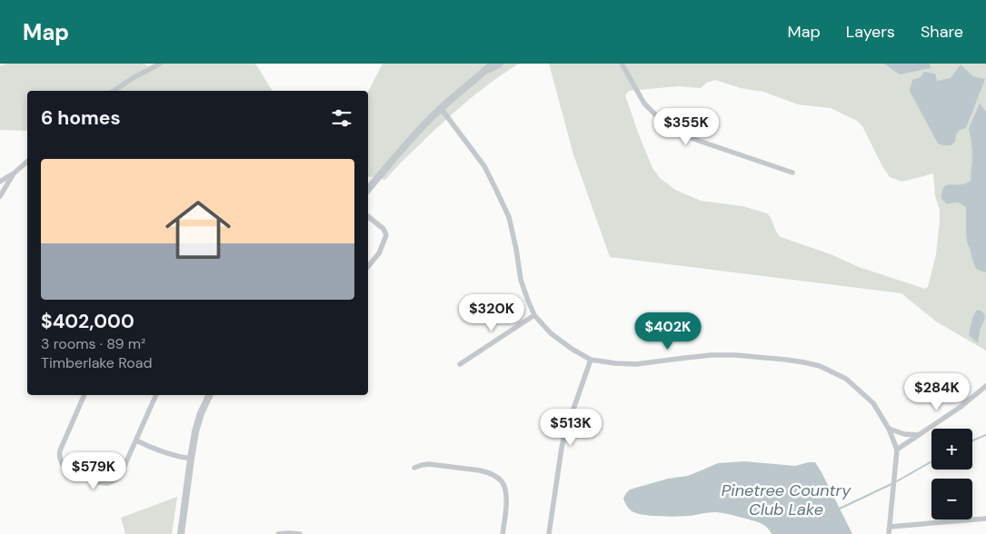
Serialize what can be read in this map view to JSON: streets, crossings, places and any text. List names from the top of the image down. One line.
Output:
{"water":["Pinetree Country Club Lake"],"page":{"header":"Map","nav":["Map","Layers","Share"],"heading":"6 homes","price":["$355K","$320K","$402K","$284K","$513K","$579K"],"list":[{"name":"$402,000","note":"3 rooms · 89 m² · Timberlake Road"}],"map_buttons":["+","−"]}}
